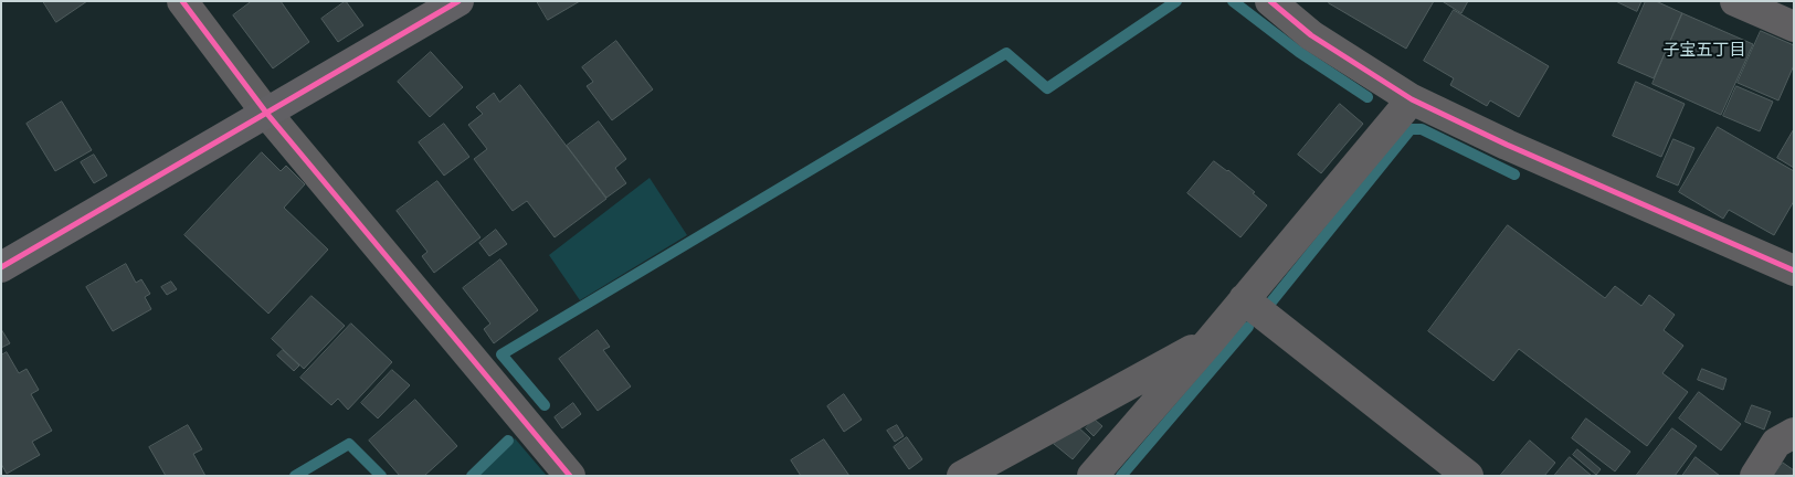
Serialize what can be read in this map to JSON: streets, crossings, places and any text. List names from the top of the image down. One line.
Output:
{"districts":["子宝五丁目"]}
